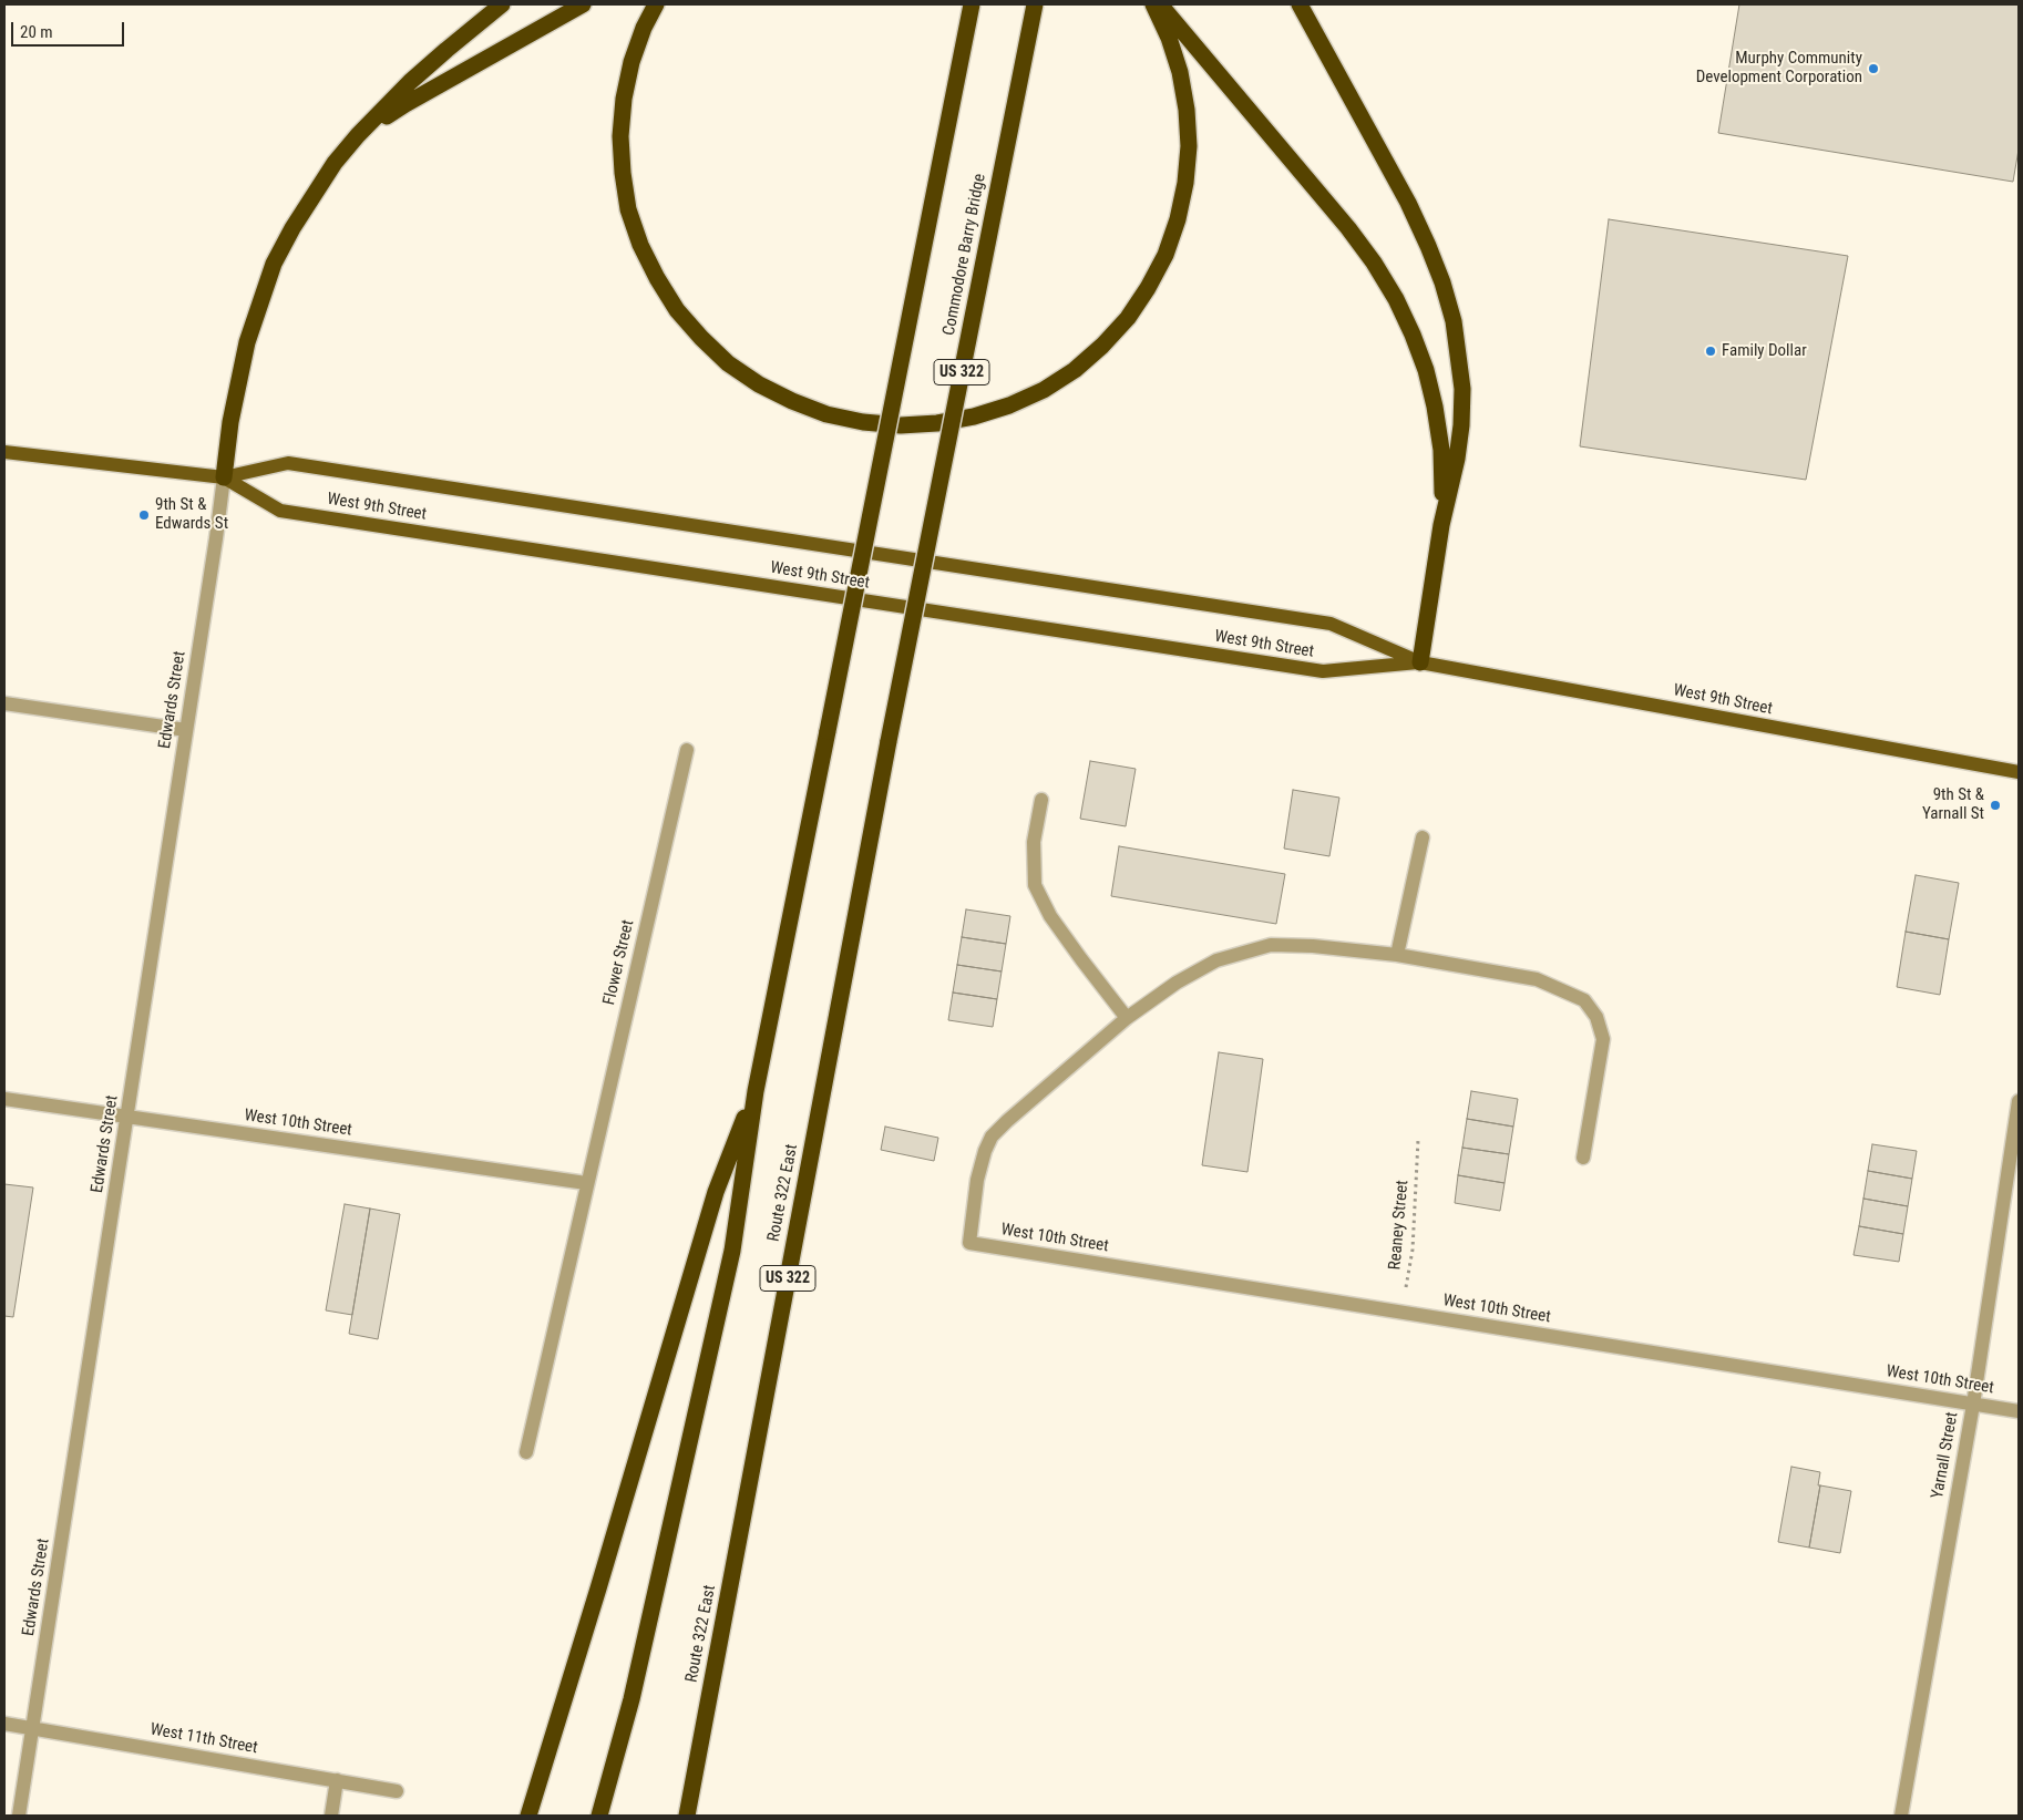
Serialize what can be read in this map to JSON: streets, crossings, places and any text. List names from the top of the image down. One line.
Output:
{"streets":{"highway":["Commodore Barry Bridge","US 322","Route 322 East"],"main road":["West 9th Street"],"street":["Edwards Street","Flower Street","West 10th Street","Yarnall Street","West 11th Street"],"path":["Reaney Street"]},"crossings":[["Commodore Barry Bridge","Route 322 East"],["West 9th Street","Edwards Street"],["Edwards Street","West 10th Street"],["Edwards Street","West 11th Street"],["Flower Street","West 10th Street"],["West 10th Street","Reaney Street"],["West 10th Street","Yarnall Street"]],"places":["Murphy Community Development Corporation","Family Dollar","9th St & Edwards St","9th St & Yarnall St"],"scale_bar":"20 m"}
